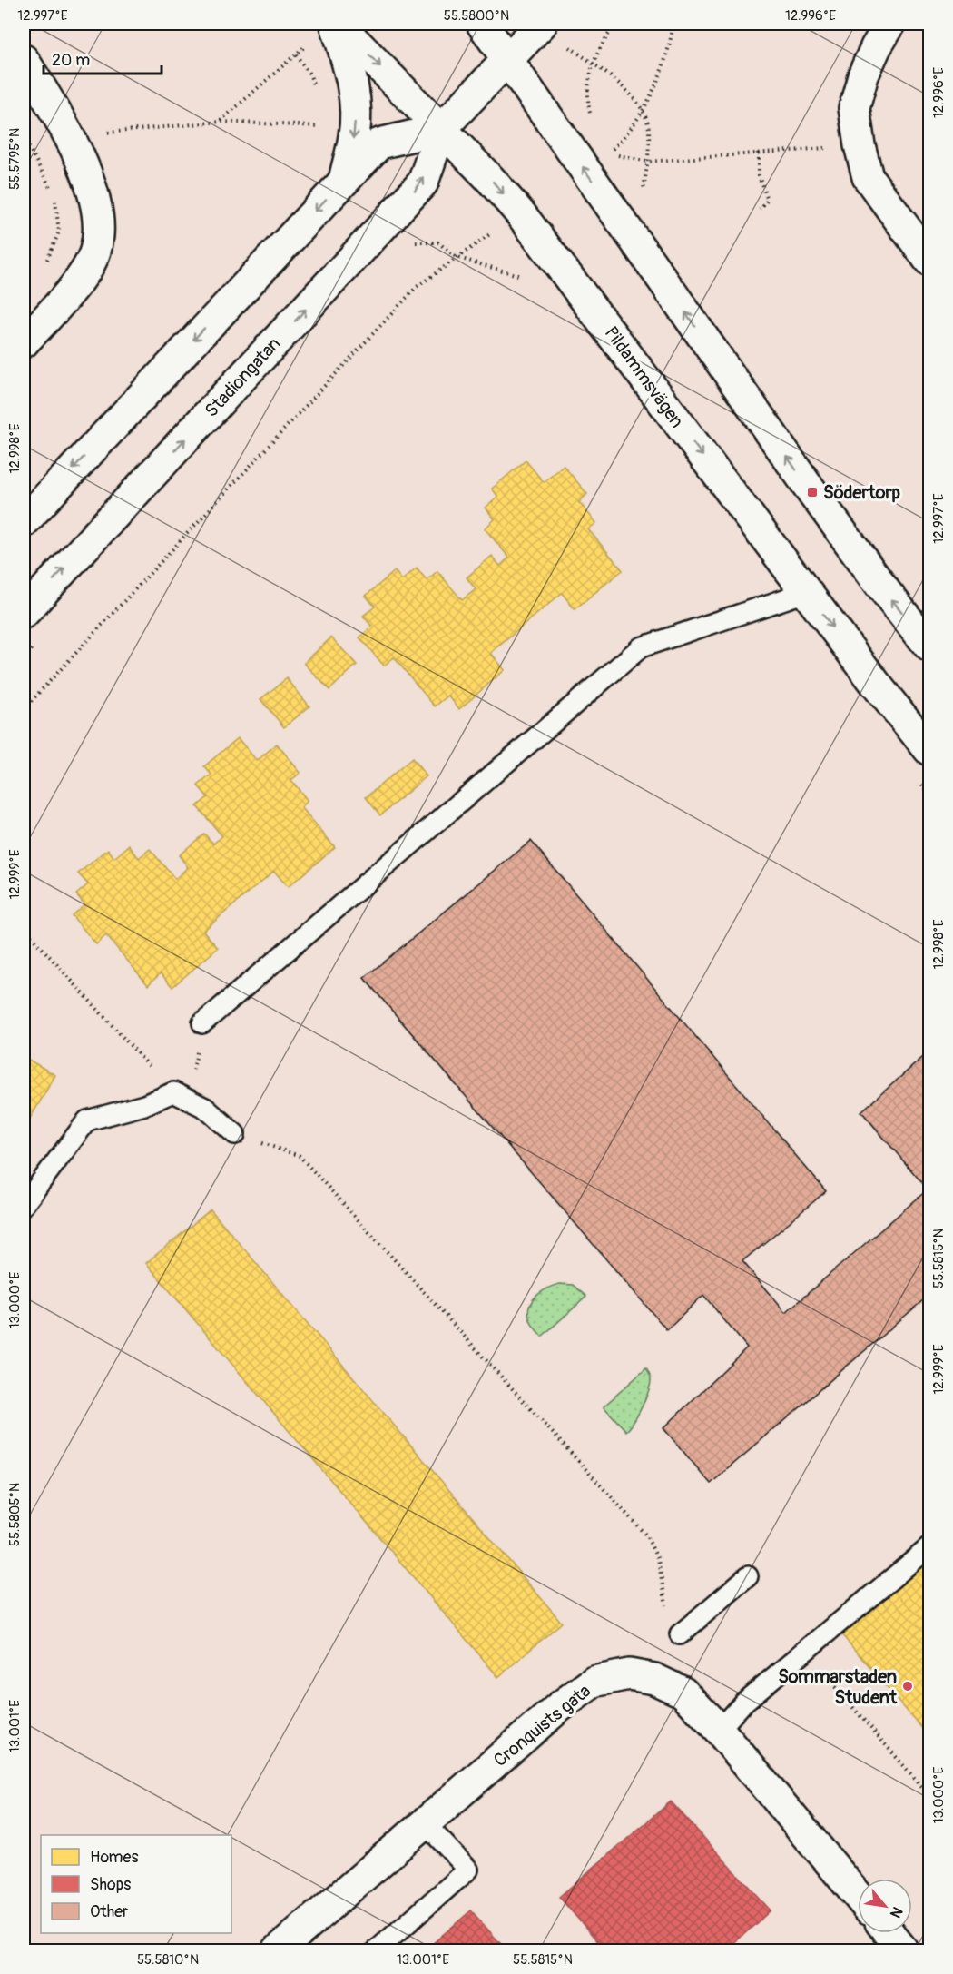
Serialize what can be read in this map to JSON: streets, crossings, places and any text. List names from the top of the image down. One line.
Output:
{"streets":{"main road":["Stadiongatan","Pildammsvägen","Cronquists gata"]},"crossings":[["Stadiongatan","Pildammsvägen"]],"places":{"transit":["Södertorp"],"other":["Sommarstaden Student"]},"legend":["Homes","Shops","Other"],"scale_bar":"20 m","north":"bottom right","coordinates":["12.997°E","55.5800°N","12.996°E","55.5795°N","12.998°E","12.999°E","55.5815°N","13.000°E","55.5805°N","13.001°E","55.5810°N"]}
